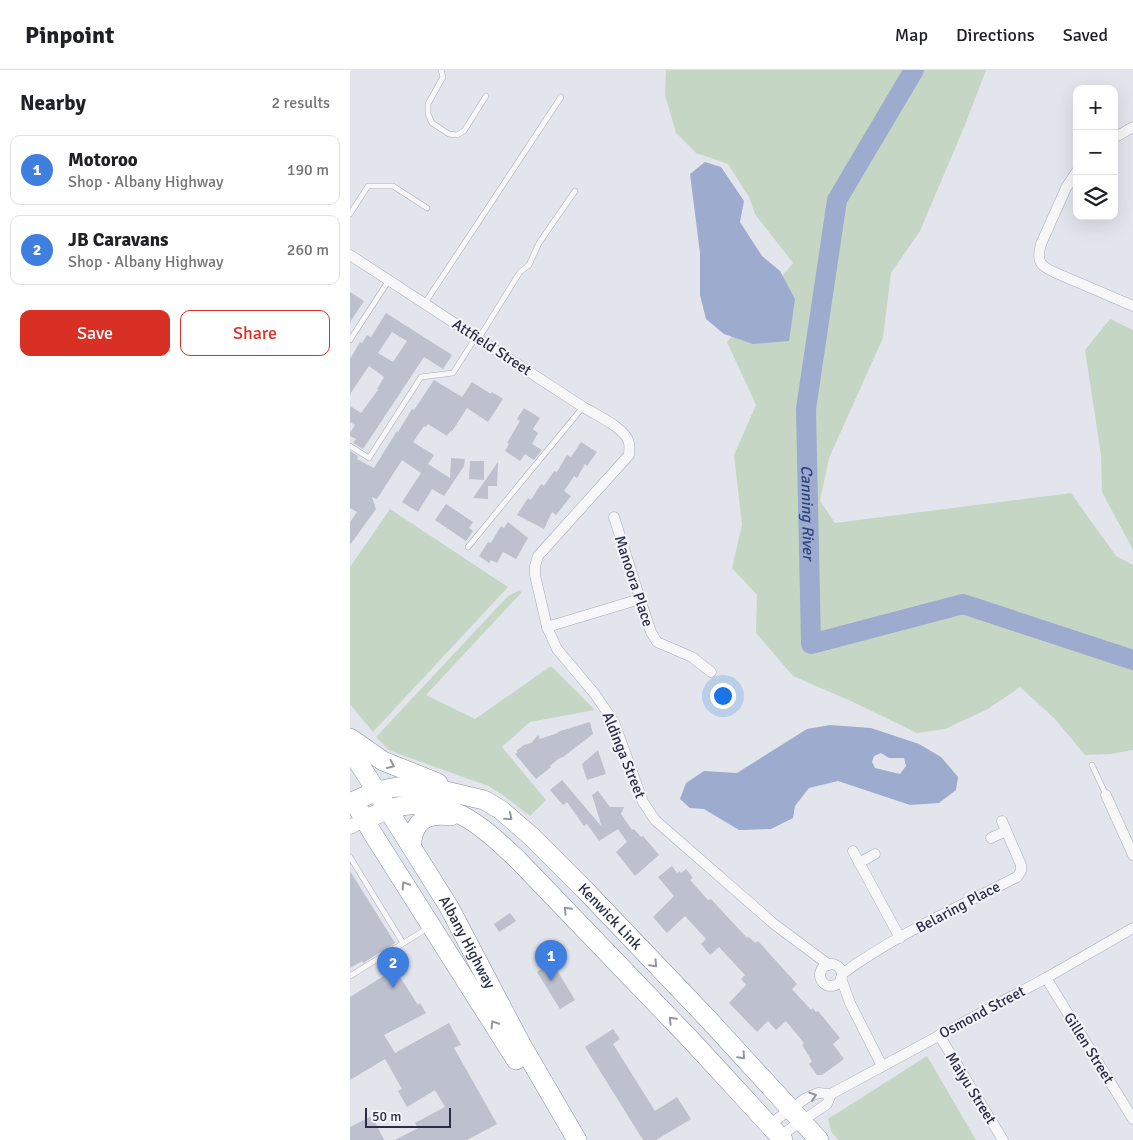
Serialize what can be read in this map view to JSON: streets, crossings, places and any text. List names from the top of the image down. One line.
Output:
{"streets":{"highway":["Kenwick Link","Albany Highway"],"street":["Attfield Street","Manoora Place","Aldinga Street","Belaring Place","Osmond Street","Gillen Street","Maiyu Street"]},"crossings":[["Attfield Street","Aldinga Street"],["Aldinga Street","Belaring Place"],["Aldinga Street","Osmond Street"],["Kenwick Link","Albany Highway"],["Kenwick Link","Osmond Street"],["Osmond Street","Gillen Street"],["Osmond Street","Maiyu Street"]],"water":["Canning River"],"scale_bar":"50 m","page":{"header":"Pinpoint","nav":["Map","Directions","Saved"],"heading":["Nearby","2 results"],"map_buttons":["+","−"],"list":[{"mark":"1","name":"Motoroo","note":"Shop · Albany Highway","value":"190 m"},{"mark":"2","name":"JB Caravans","note":"Shop · Albany Highway","value":"260 m"}],"buttons":["Save","Share"],"pins":["1","2"],"scale":"50 m"}}
